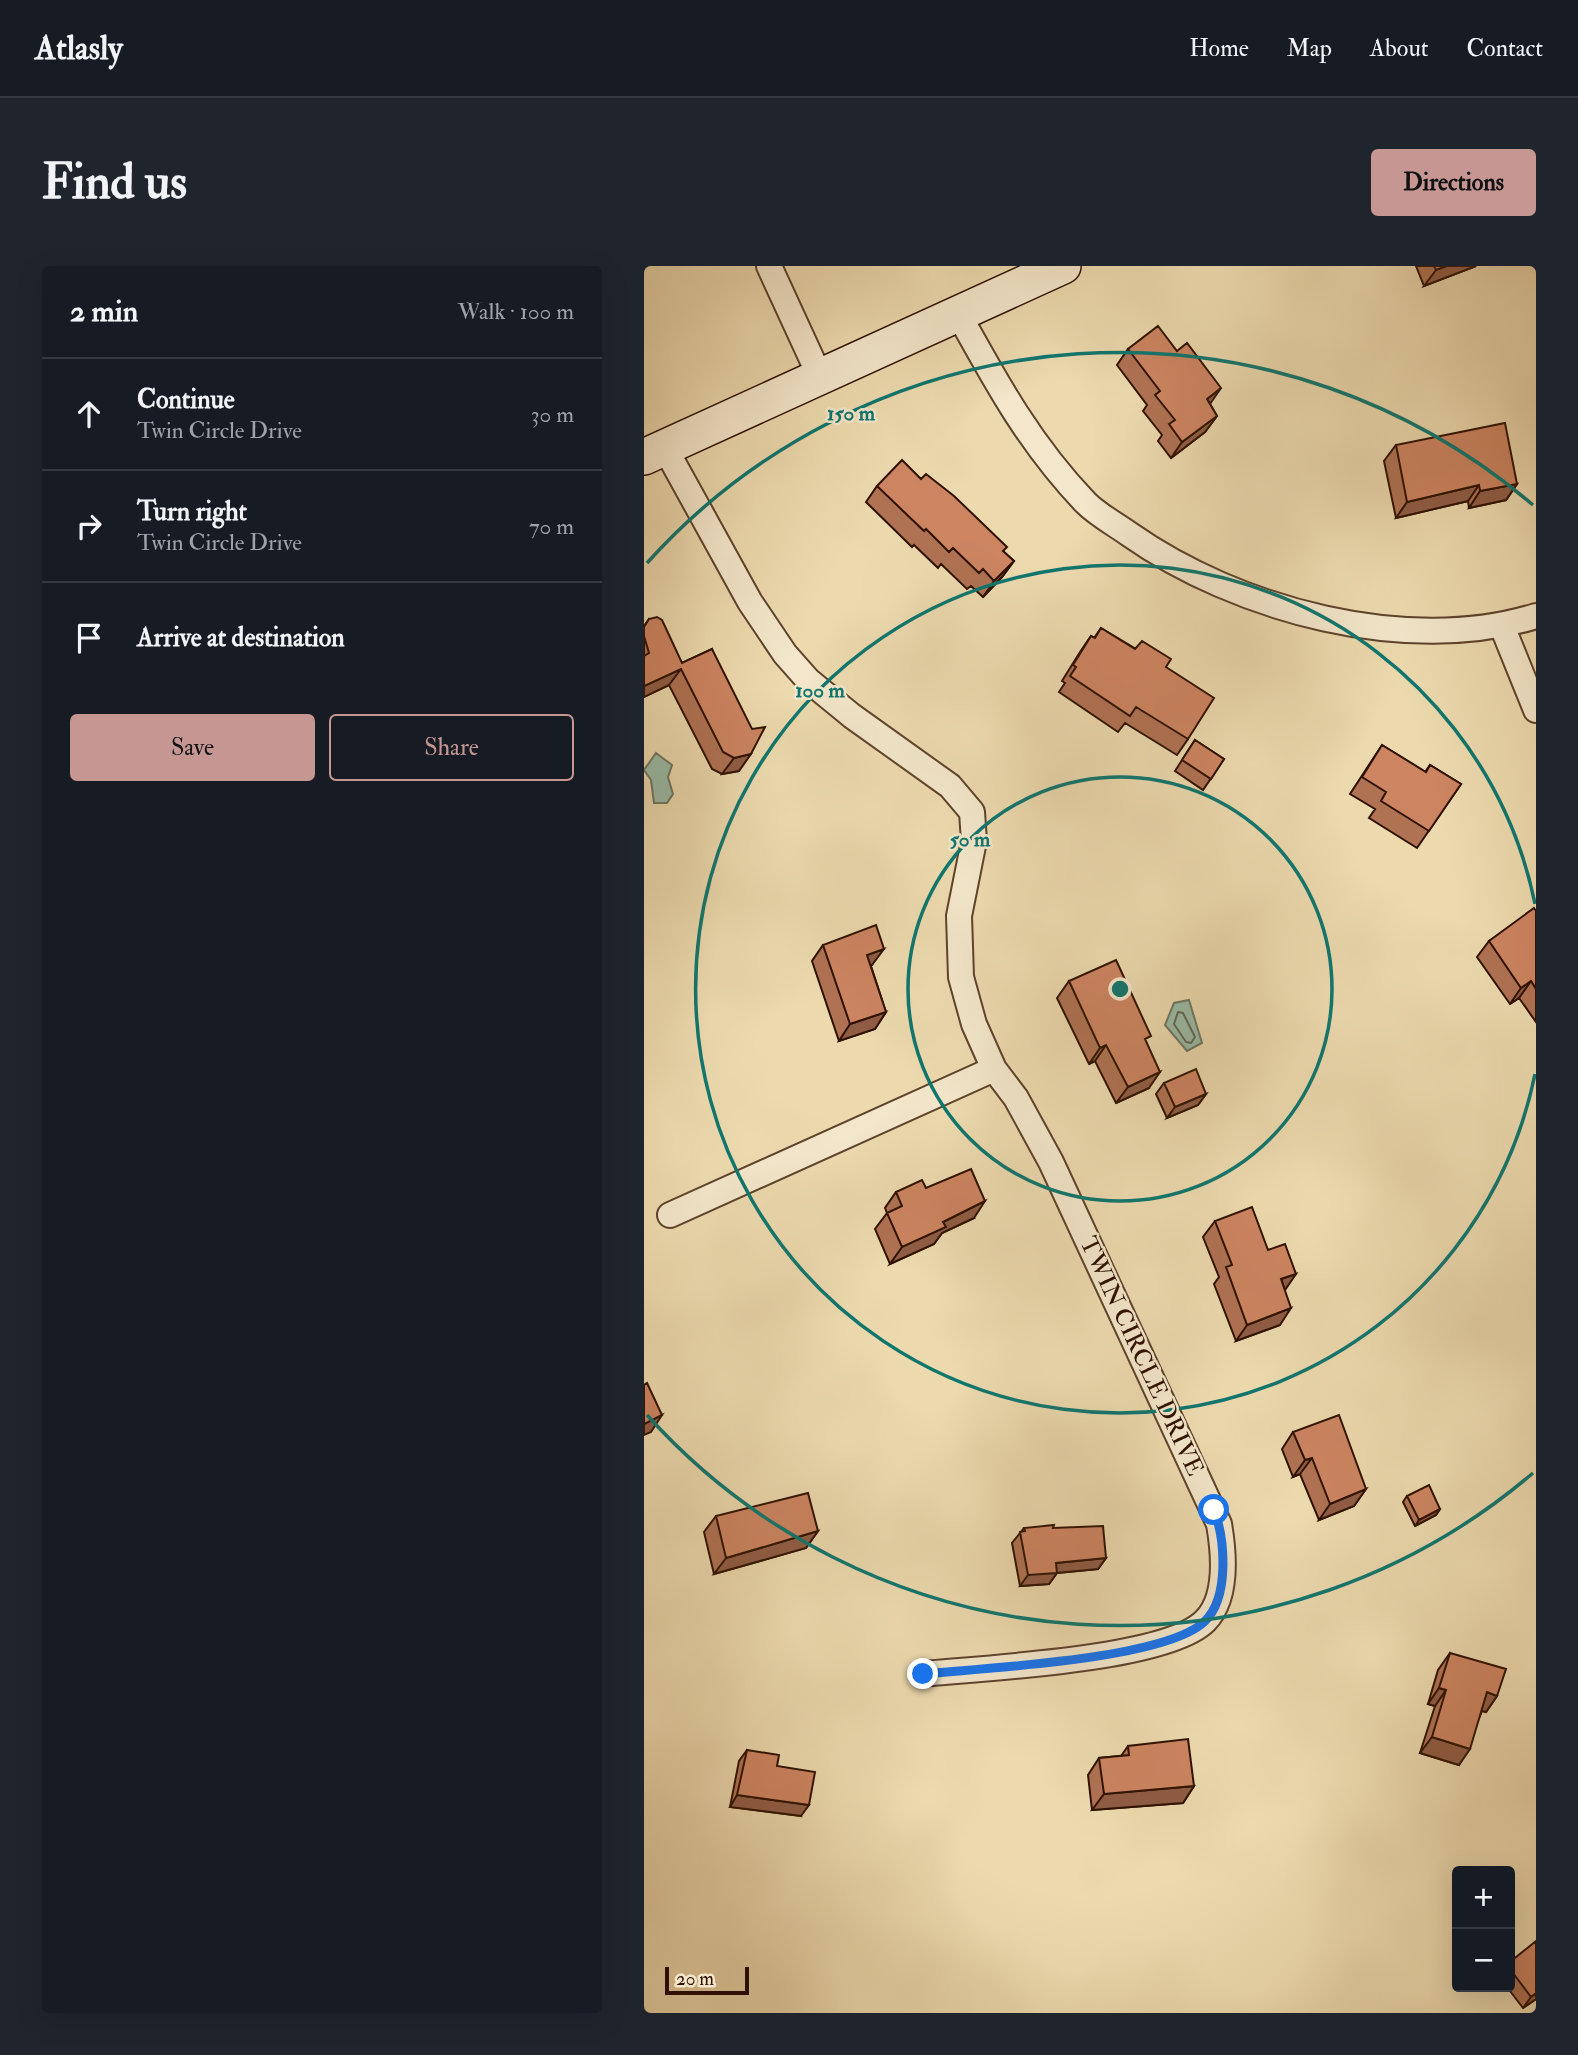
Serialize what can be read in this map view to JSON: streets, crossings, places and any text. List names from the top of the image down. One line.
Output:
{"streets":{"street":["TWIN CIRCLE DRIVE"]},"scale_bar":"20 m","page":{"header":"Atlasly","nav":["Home","Map","About","Contact"],"buttons":["Directions",["Save","Share"]],"title":"Find us","heading":["2 min","Walk · 100 m"],"list":[["Continue","Twin Circle Drive","30 m"],["Turn right","Twin Circle Drive","70 m"],"Arrive at destination"],"map_buttons":["+","−"],"scale":"20 m"},"rings":["150 m","100 m","50 m"]}
